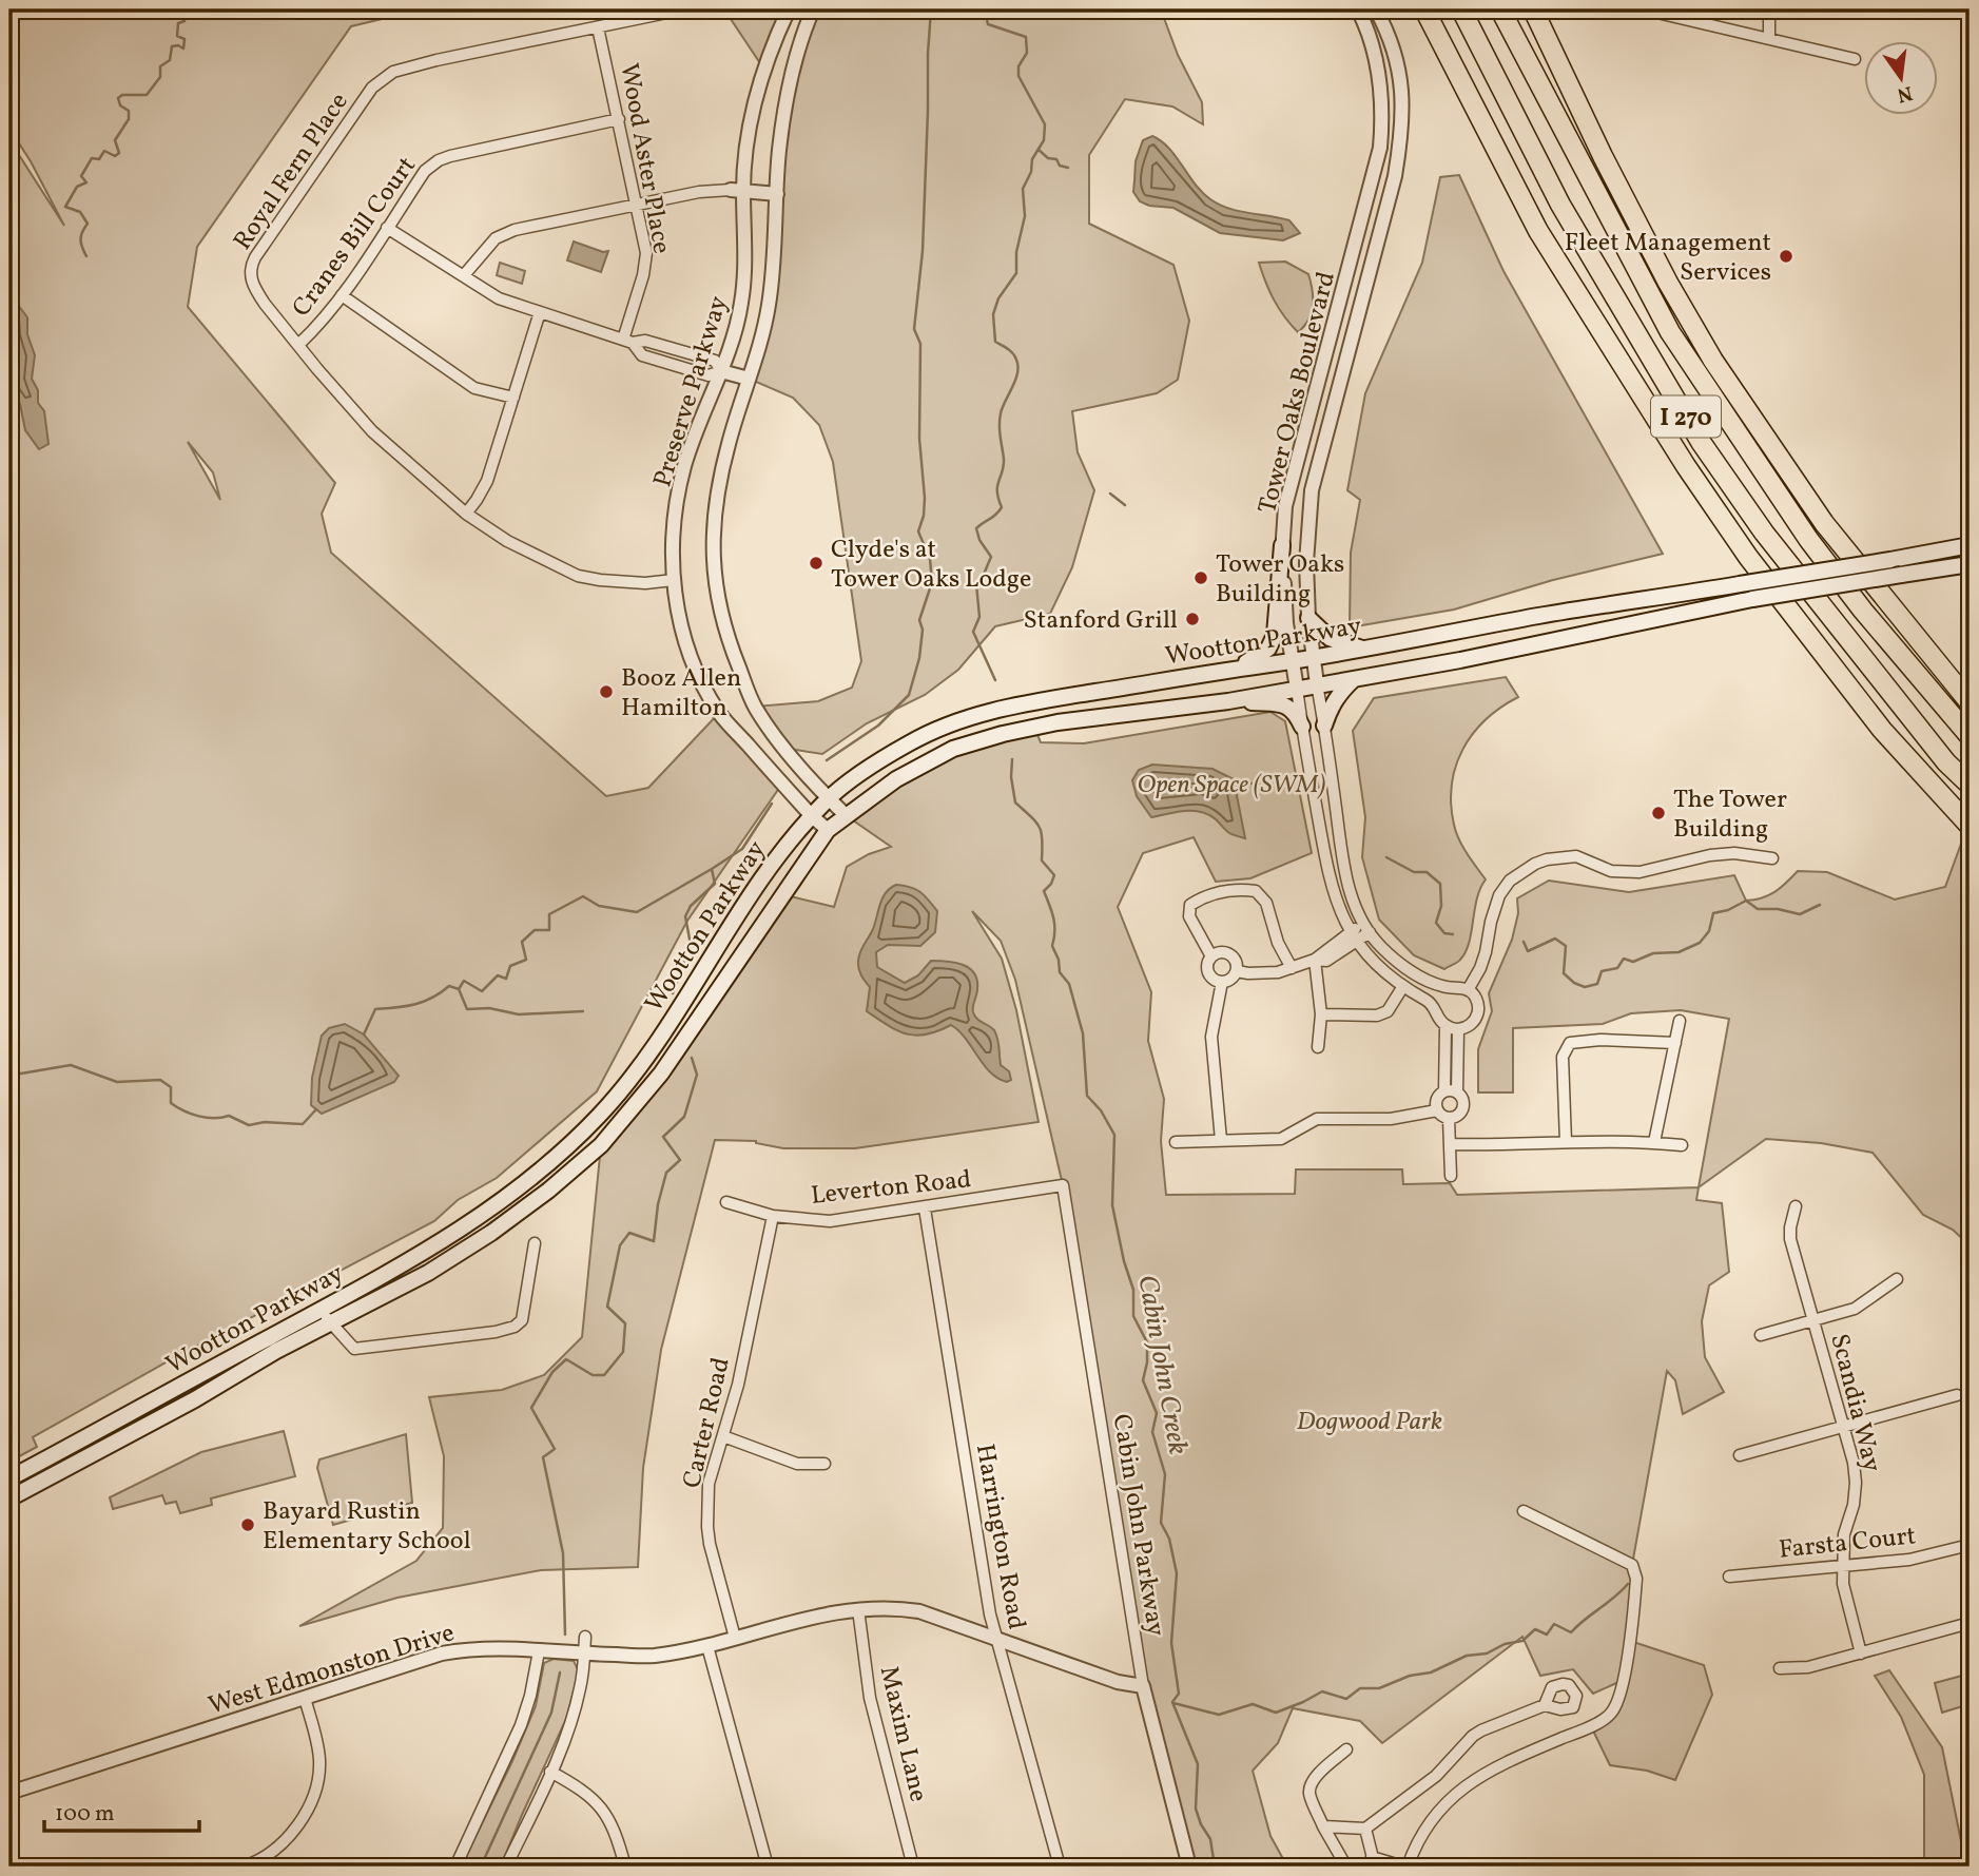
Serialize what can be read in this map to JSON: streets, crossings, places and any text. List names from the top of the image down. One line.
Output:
{"streets":{"highway":["I 270"],"main road":["Wootton Parkway"],"street":["Wood Aster Place","Royal Fern Place","Cranes Bill Court","Preserve Parkway","Tower Oaks Boulevard","Leverton Road","Scandia Way","Carter Road","Cabin John Parkway","Harrington Road","Farsta Court","West Edmonston Drive","Maxim Lane"]},"crossings":[["Wood Aster Place","Royal Fern Place"],["Wood Aster Place","Cranes Bill Court"],["Royal Fern Place","Cranes Bill Court"],["Royal Fern Place","Preserve Parkway"],["Preserve Parkway","Wootton Parkway"],["Tower Oaks Boulevard","Wootton Parkway"],["Leverton Road","Carter Road"],["Leverton Road","Cabin John Parkway"],["Leverton Road","Harrington Road"],["Scandia Way","Farsta Court"],["Carter Road","West Edmonston Drive"],["Cabin John Parkway","West Edmonston Drive"],["Harrington Road","West Edmonston Drive"],["West Edmonston Drive","Maxim Lane"]],"water":["Cabin John Creek"],"parks":["Open Space (SWM)","Dogwood Park"],"places":["Fleet Management Services","Clyde's at Tower Oaks Lodge","Tower Oaks Building","Stanford Grill","Booz Allen Hamilton","The Tower Building","Bayard Rustin Elementary School"],"scale_bar":"100 m","north":"bottom"}
